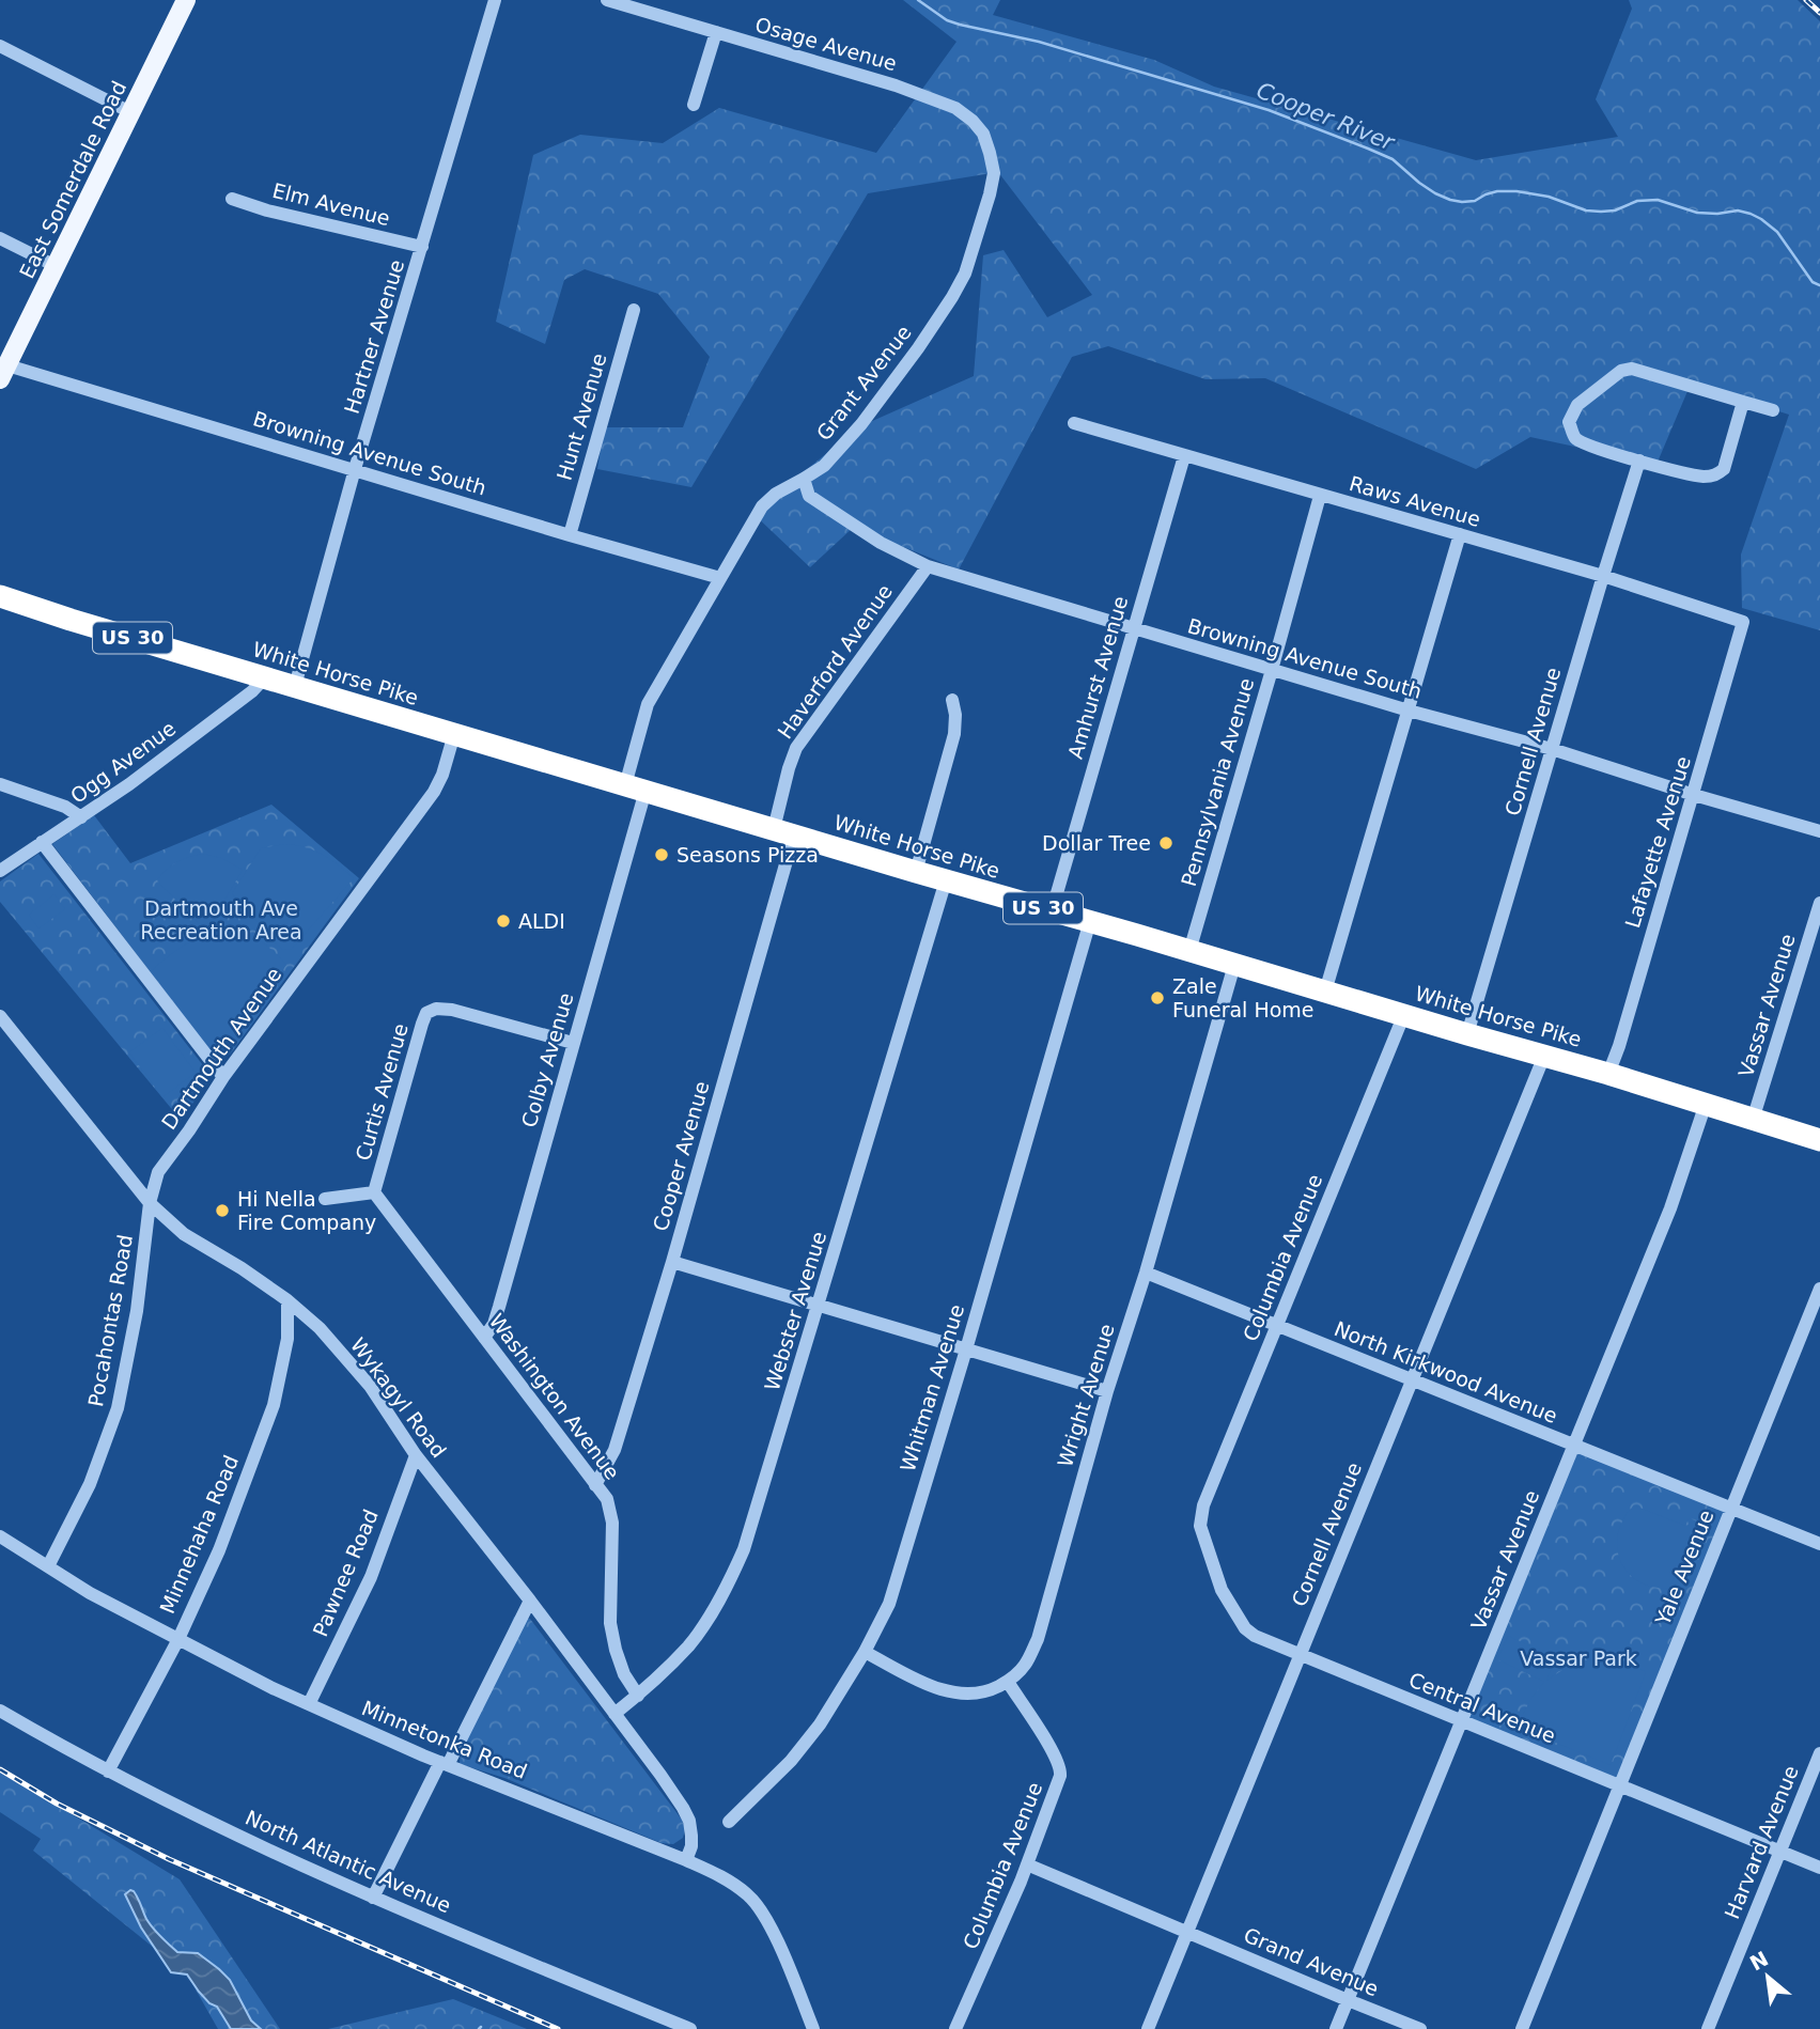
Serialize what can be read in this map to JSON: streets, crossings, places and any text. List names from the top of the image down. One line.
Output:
{"streets":{"highway":["US 30","White Horse Pike"],"main road":["East Somerdale Road"],"street":["Osage Avenue","Elm Avenue","Hartner Avenue","Grant Avenue","Hunt Avenue","Browning Avenue South","Raws Avenue","Haverford Avenue","Amhurst Avenue","Cornell Avenue","Ogg Avenue","Pennsylvania Avenue","Lafayette Avenue","Vassar Avenue","Dartmouth Avenue","Colby Avenue","Curtis Avenue","Cooper Avenue","Columbia Avenue","Webster Avenue","Pocahontas Road","North Kirkwood Avenue","Whitman Avenue","Wright Avenue","Washington Avenue","Wykagyl Road","Minnehaha Road","Yale Avenue","Pawnee Road","Central Avenue","Minnetonka Road","Harvard Avenue","North Atlantic Avenue","Grand Avenue"]},"crossings":[["Osage Avenue","Grant Avenue"],["East Somerdale Road","Browning Avenue South"],["Elm Avenue","Hartner Avenue"],["Hartner Avenue","Browning Avenue South"],["Hartner Avenue","White Horse Pike"],["Grant Avenue","Browning Avenue South"],["Grant Avenue","White Horse Pike"],["Grant Avenue","Colby Avenue"],["Hunt Avenue","Browning Avenue South"],["Browning Avenue South","Haverford Avenue"],["Browning Avenue South","Amhurst Avenue"],["Browning Avenue South","Cornell Avenue"],["Browning Avenue South","Pennsylvania Avenue"],["Browning Avenue South","Lafayette Avenue"],["Raws Avenue","Amhurst Avenue"],["Raws Avenue","Cornell Avenue"],["Raws Avenue","Pennsylvania Avenue"],["Raws Avenue","Lafayette Avenue"],["Haverford Avenue","White Horse Pike"],["Haverford Avenue","Cooper Avenue"],["White Horse Pike","Amhurst Avenue"],["White Horse Pike","Cornell Avenue"],["White Horse Pike","Ogg Avenue"],["White Horse Pike","Pennsylvania Avenue"],["White Horse Pike","Lafayette Avenue"],["White Horse Pike","Vassar Avenue"],["White Horse Pike","Dartmouth Avenue"],["White Horse Pike","Colby Avenue"],["White Horse Pike","Cooper Avenue"],["White Horse Pike","Columbia Avenue"],["White Horse Pike","Webster Avenue"],["White Horse Pike","Whitman Avenue"],["White Horse Pike","Wright Avenue"],["Cornell Avenue","North Kirkwood Avenue"],["Cornell Avenue","Central Avenue"],["Cornell Avenue","Grand Avenue"],["Vassar Avenue","North Kirkwood Avenue"],["Vassar Avenue","Central Avenue"],["Vassar Avenue","Grand Avenue"],["Dartmouth Avenue","Pocahontas Road"],["Dartmouth Avenue","Wykagyl Road"],["Colby Avenue","Curtis Avenue"],["Colby Avenue","Washington Avenue"],["Curtis Avenue","Washington Avenue"],["Cooper Avenue","Washington Avenue"],["Columbia Avenue","North Kirkwood Avenue"],["Columbia Avenue","Wright Avenue"],["Columbia Avenue","Central Avenue"],["Columbia Avenue","Grand Avenue"],["Webster Avenue","Washington Avenue"],["Webster Avenue","Wykagyl Road"],["Pocahontas Road","Wykagyl Road"],["Pocahontas Road","Minnetonka Road"],["North Kirkwood Avenue","Wright Avenue"],["North Kirkwood Avenue","Yale Avenue"],["Wykagyl Road","Minnehaha Road"],["Wykagyl Road","Pawnee Road"],["Wykagyl Road","Minnetonka Road"],["Minnehaha Road","Minnetonka Road"],["Minnehaha Road","North Atlantic Avenue"],["Yale Avenue","Central Avenue"],["Pawnee Road","Minnetonka Road"],["Central Avenue","Harvard Avenue"]],"water":["Cooper River"],"parks":["Dartmouth Ave Recreation Area","Vassar Park"],"places":["Dollar Tree","Seasons Pizza","ALDI","Zale Funeral Home","Hi Nella Fire Company"],"north":"top left"}
